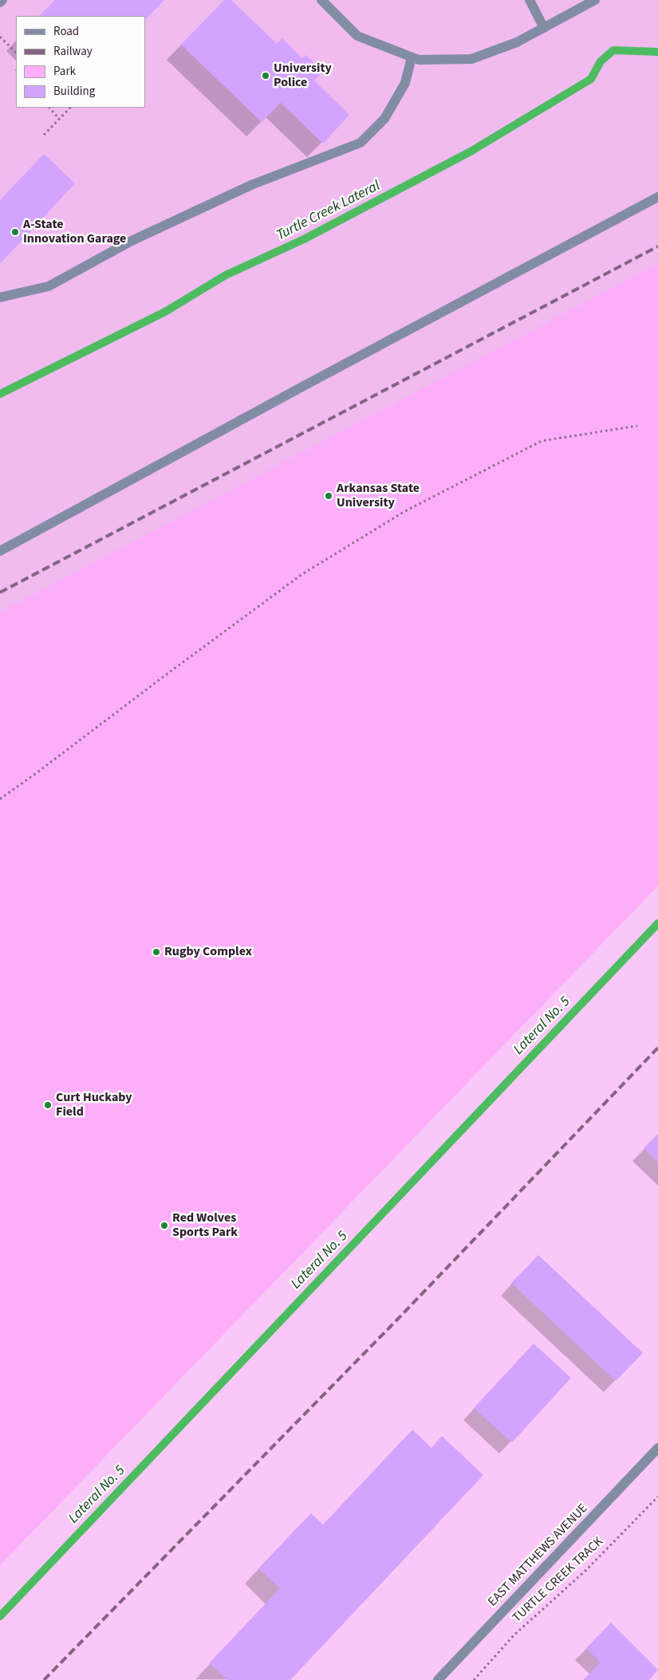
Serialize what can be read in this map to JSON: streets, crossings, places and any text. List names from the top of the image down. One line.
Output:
{"streets":{"street":["EAST MATTHEWS AVENUE"],"path":["TURTLE CREEK TRACK"]},"water":["Turtle Creek Lateral","Lateral No. 5"],"places":["University Police","A-State Innovation Garage","Arkansas State University","Rugby Complex","Curt Huckaby Field","Red Wolves Sports Park"],"legend":["Road","Railway","Park","Building"]}
